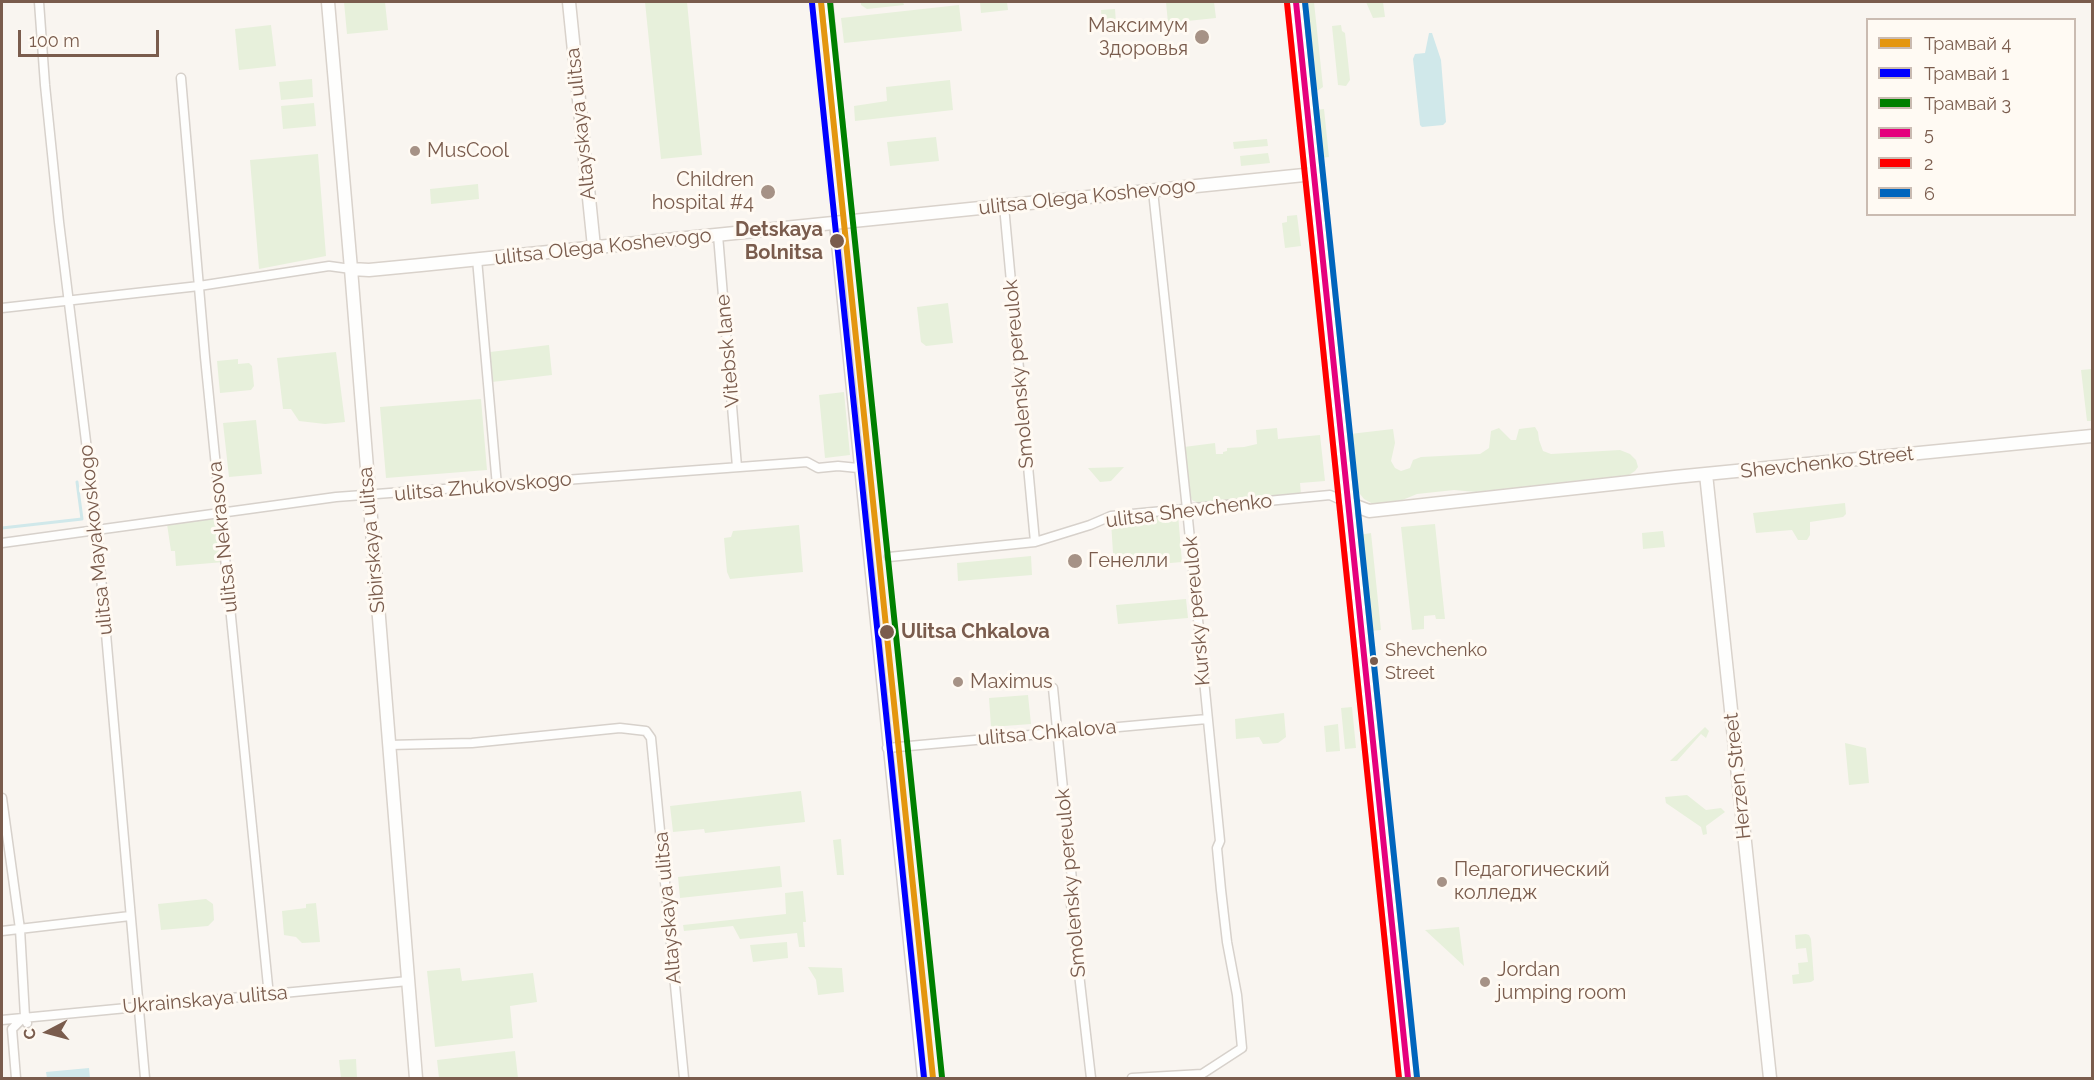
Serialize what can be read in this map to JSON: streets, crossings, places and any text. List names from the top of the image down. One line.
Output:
{"streets":{"street":["Altayskaya ulitsa","ulitsa Olega Koshevogo","Vitebsk lane","Smolensky pereulok","Shevchenko Street","ulitsa Zhukovskogo","ulitsa Shevchenko","ulitsa Nekrasova","ulitsa Mayakovskogo","Sibirskaya ulitsa","Kursky pereulok","ulitsa Chkalova","Herzen Street","Ukrainskaya ulitsa"]},"crossings":[["Altayskaya ulitsa","ulitsa Olega Koshevogo"],["Altayskaya ulitsa","Sibirskaya ulitsa"],["ulitsa Olega Koshevogo","Vitebsk lane"],["ulitsa Olega Koshevogo","Smolensky pereulok"],["ulitsa Olega Koshevogo","ulitsa Nekrasova"],["ulitsa Olega Koshevogo","ulitsa Mayakovskogo"],["ulitsa Olega Koshevogo","Sibirskaya ulitsa"],["ulitsa Olega Koshevogo","Kursky pereulok"],["Vitebsk lane","ulitsa Zhukovskogo"],["Smolensky pereulok","ulitsa Shevchenko"],["Smolensky pereulok","ulitsa Chkalova"],["Shevchenko Street","ulitsa Shevchenko"],["Shevchenko Street","Herzen Street"],["ulitsa Zhukovskogo","ulitsa Nekrasova"],["ulitsa Zhukovskogo","ulitsa Mayakovskogo"],["ulitsa Zhukovskogo","Sibirskaya ulitsa"],["ulitsa Shevchenko","Kursky pereulok"],["ulitsa Nekrasova","Ukrainskaya ulitsa"],["ulitsa Mayakovskogo","Ukrainskaya ulitsa"],["Sibirskaya ulitsa","Ukrainskaya ulitsa"],["Kursky pereulok","ulitsa Chkalova"]],"places":["Максимум Здоровья","MusCool","Children hospital #4","Detskaya Bolnitsa","Генелли","Ulitsa Chkalova","Shevchenko Street","Maximus","Педагогический колледж","Jordan jumping room"],"lines":["tram line 4","tram line 3","transit line 5","transit line 6","tram line 1","transit line 2"],"legend":["Трамвай 4","Трамвай 1","Трамвай 3","5","2","6"],"scale_bar":"100 m","north":"left"}
